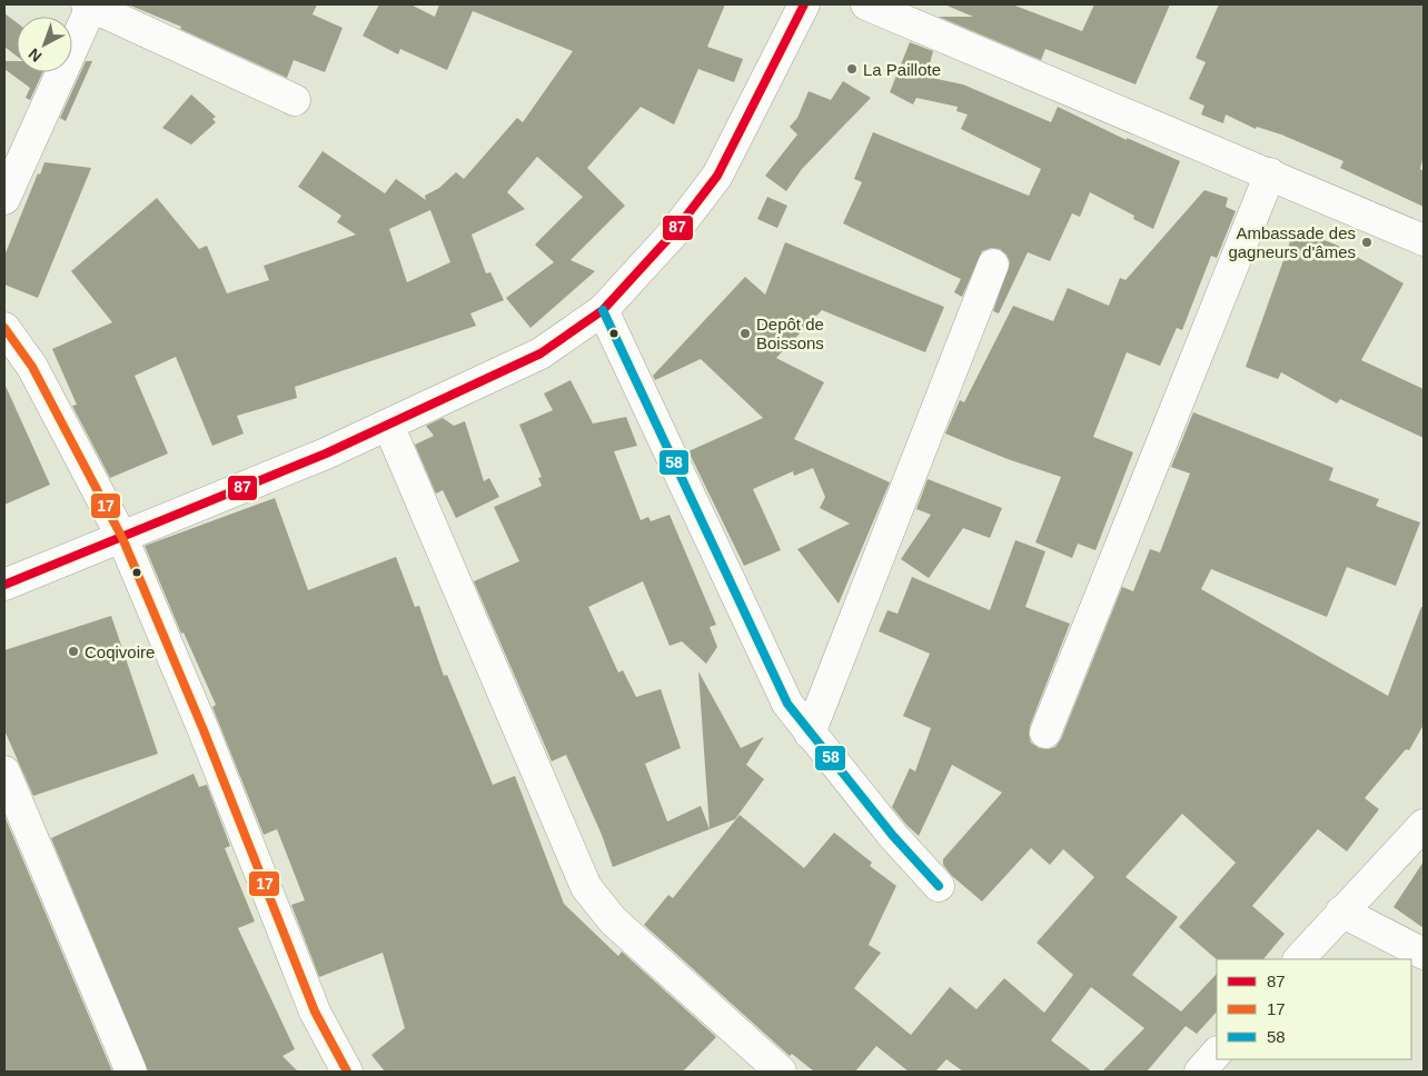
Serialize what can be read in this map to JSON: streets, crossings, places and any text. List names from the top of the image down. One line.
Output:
{"places":["La Paillote","Ambassade des gagneurs d'âmes","Depôt de Boissons","Coqivoire"],"lines":["transit line 87","transit line 58","transit line 17"],"legend":["87","17","58"],"north":"bottom left"}
